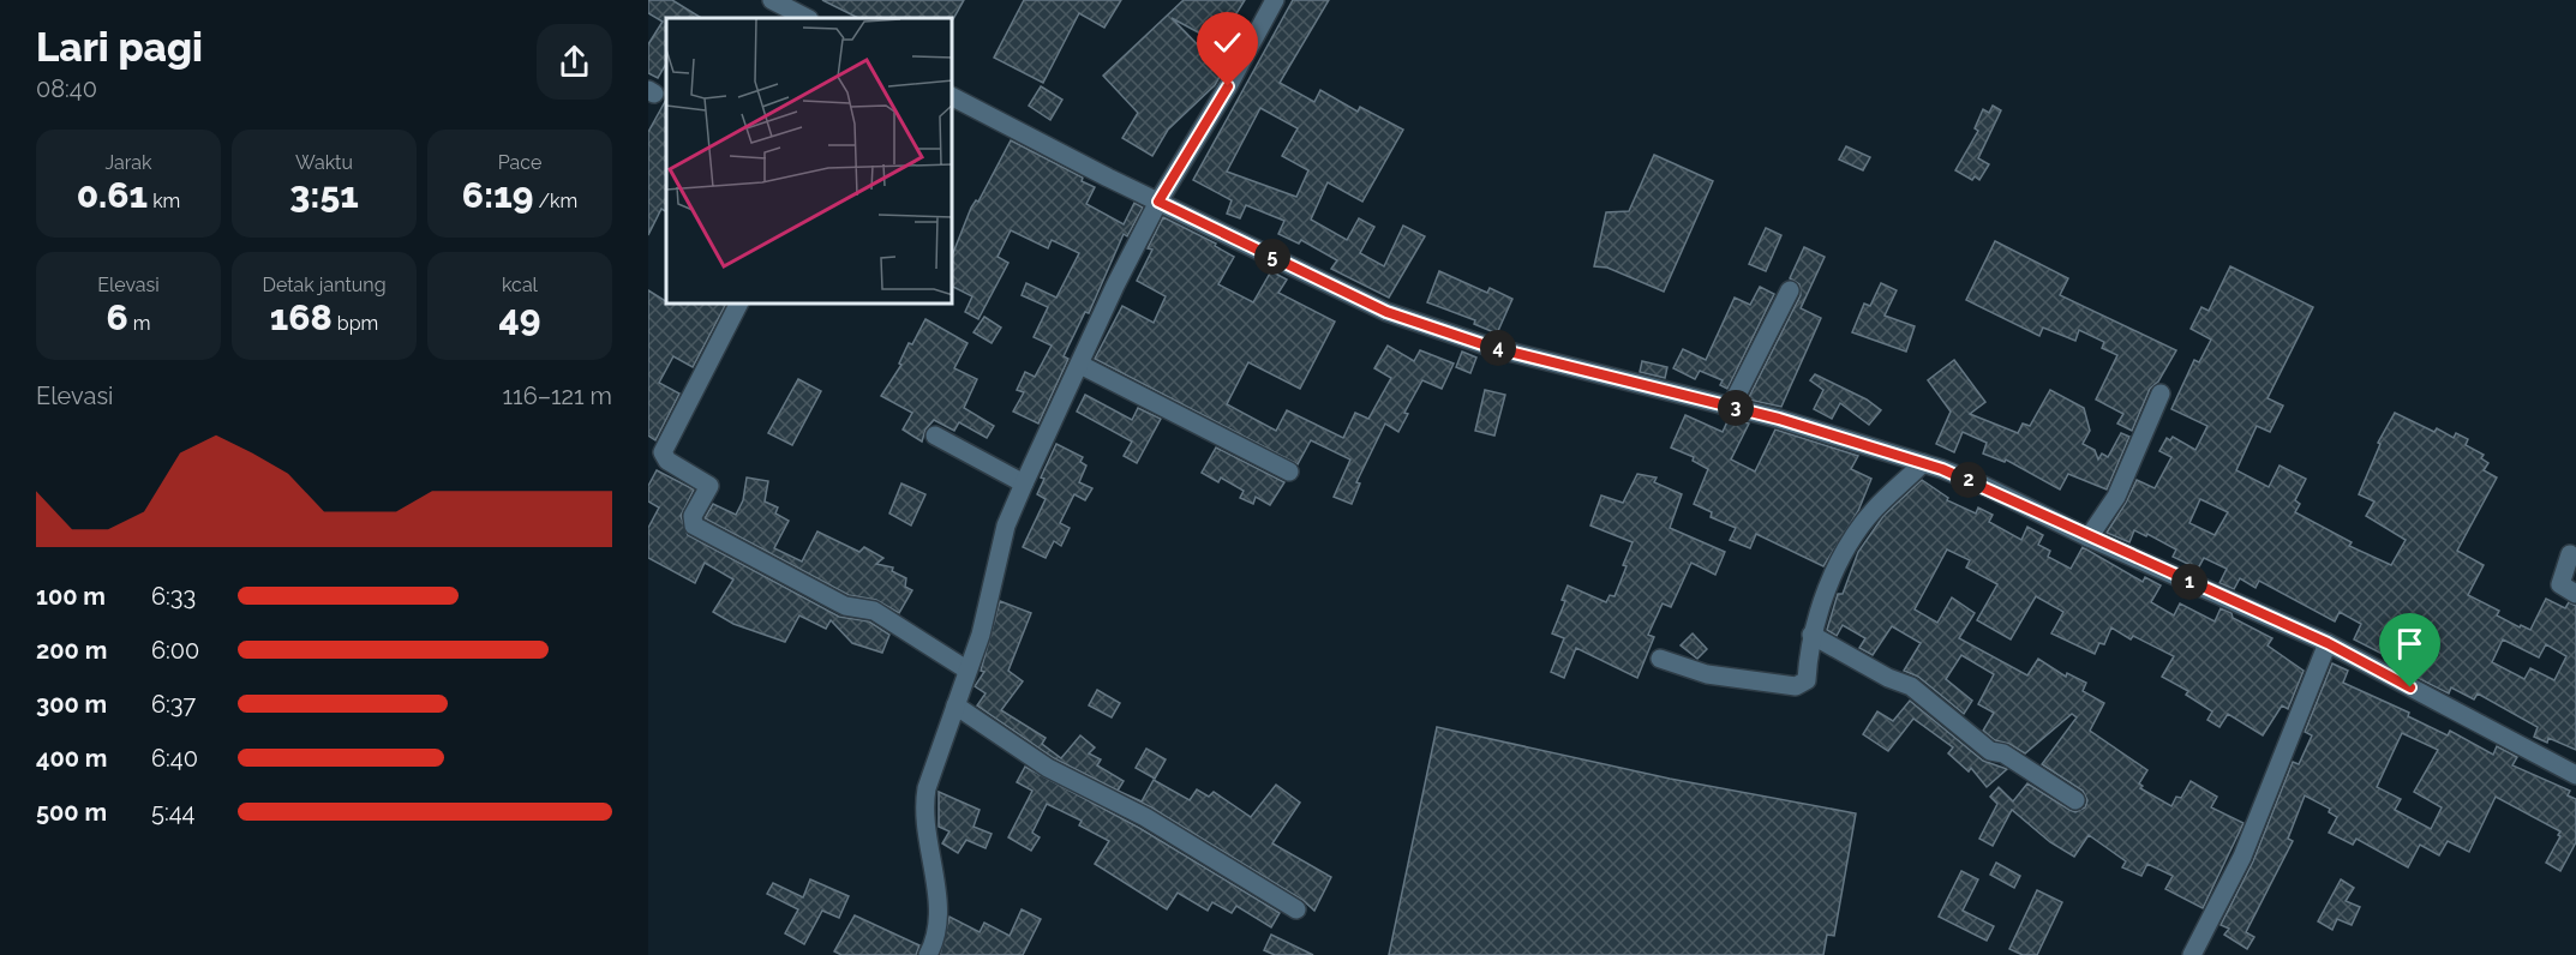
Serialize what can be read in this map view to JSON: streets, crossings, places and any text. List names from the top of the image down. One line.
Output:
{"page":{"heading":["Lari pagi","08:40"],"stats":[["Jarak","0.61 km"],["Waktu","3:51"],["Pace","6:19 /km"],["Elevasi","6 m"],["Detak jantung","168 bpm"],["kcal","49"]],"pins":["5","4","3","2","1"],"chart":["Elevasi","116–121 m"],"list":[{"name":"100 m","note":"6:33"},{"name":"200 m","note":"6:00"},{"name":"300 m","note":"6:37"},{"name":"400 m","note":"6:40"},{"name":"500 m","note":"5:44"}]}}
